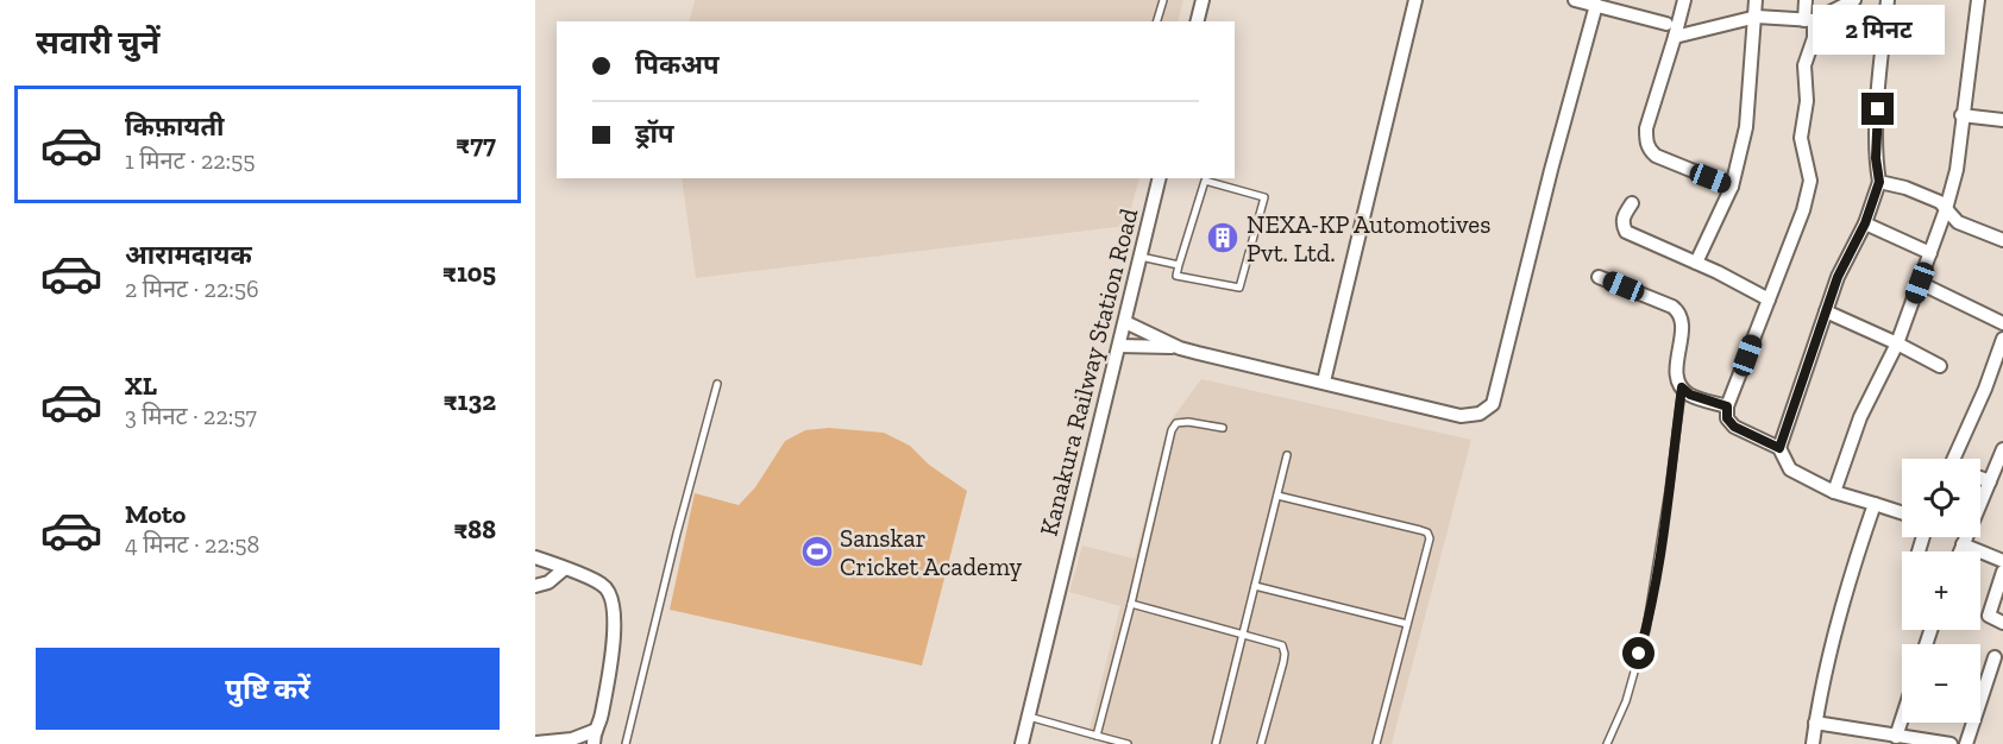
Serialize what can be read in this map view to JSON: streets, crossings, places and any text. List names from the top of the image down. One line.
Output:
{"streets":{"street":["Kanakura Railway Station Road"]},"places":{"building":["NEXA-KP Automotives Pvt. Ltd."],"sports":["Sanskar Cricket Academy"]},"page":{"heading":"सवारी चुनें","bubble":"2 मिनट","banner":["पिकअप","ड्रॉप"],"list":[{"name":"किफ़ायती","note":"1 मिनट · 22:55","value":"₹77"},{"name":"आरामदायक","note":"2 मिनट · 22:56","value":"₹105"},{"name":"XL","note":"3 मिनट · 22:57","value":"₹132"},{"name":"Moto","note":"4 मिनट · 22:58","value":"₹88"}],"map_buttons":["+","−"],"buttons":"पुष्टि करें"}}
